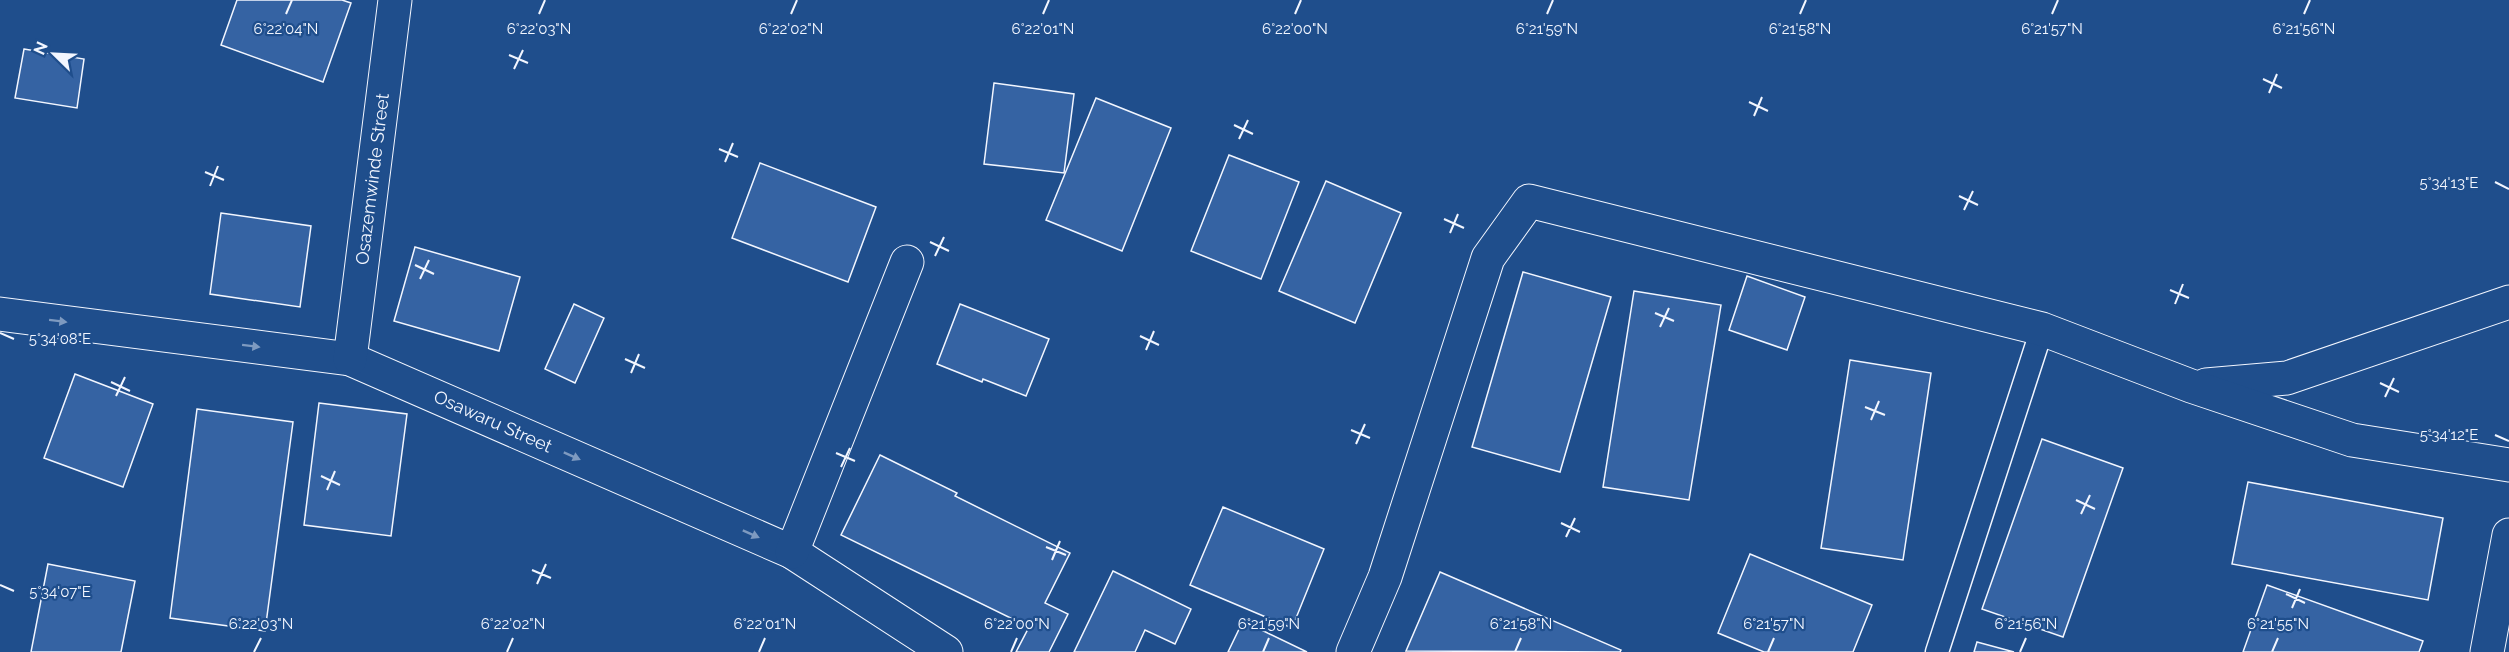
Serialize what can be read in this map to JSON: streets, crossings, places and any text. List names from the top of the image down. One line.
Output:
{"streets":{"street":["Osazemwinde Street","Osawaru Street"]},"crossings":[["Osazemwinde Street","Osawaru Street"]],"one_way":["Osawaru Street"],"north":"top left","coordinates":["6°22'04\"N","6°22'03\"N","6°22'02\"N","6°22'01\"N","6°22'00\"N","6°21'59\"N","6°21'58\"N","6°21'57\"N","6°21'56\"N","5°34'13\"E","5°34'08\"E","5°34'12\"E","5°34'07\"E","6°21'55\"N"]}
